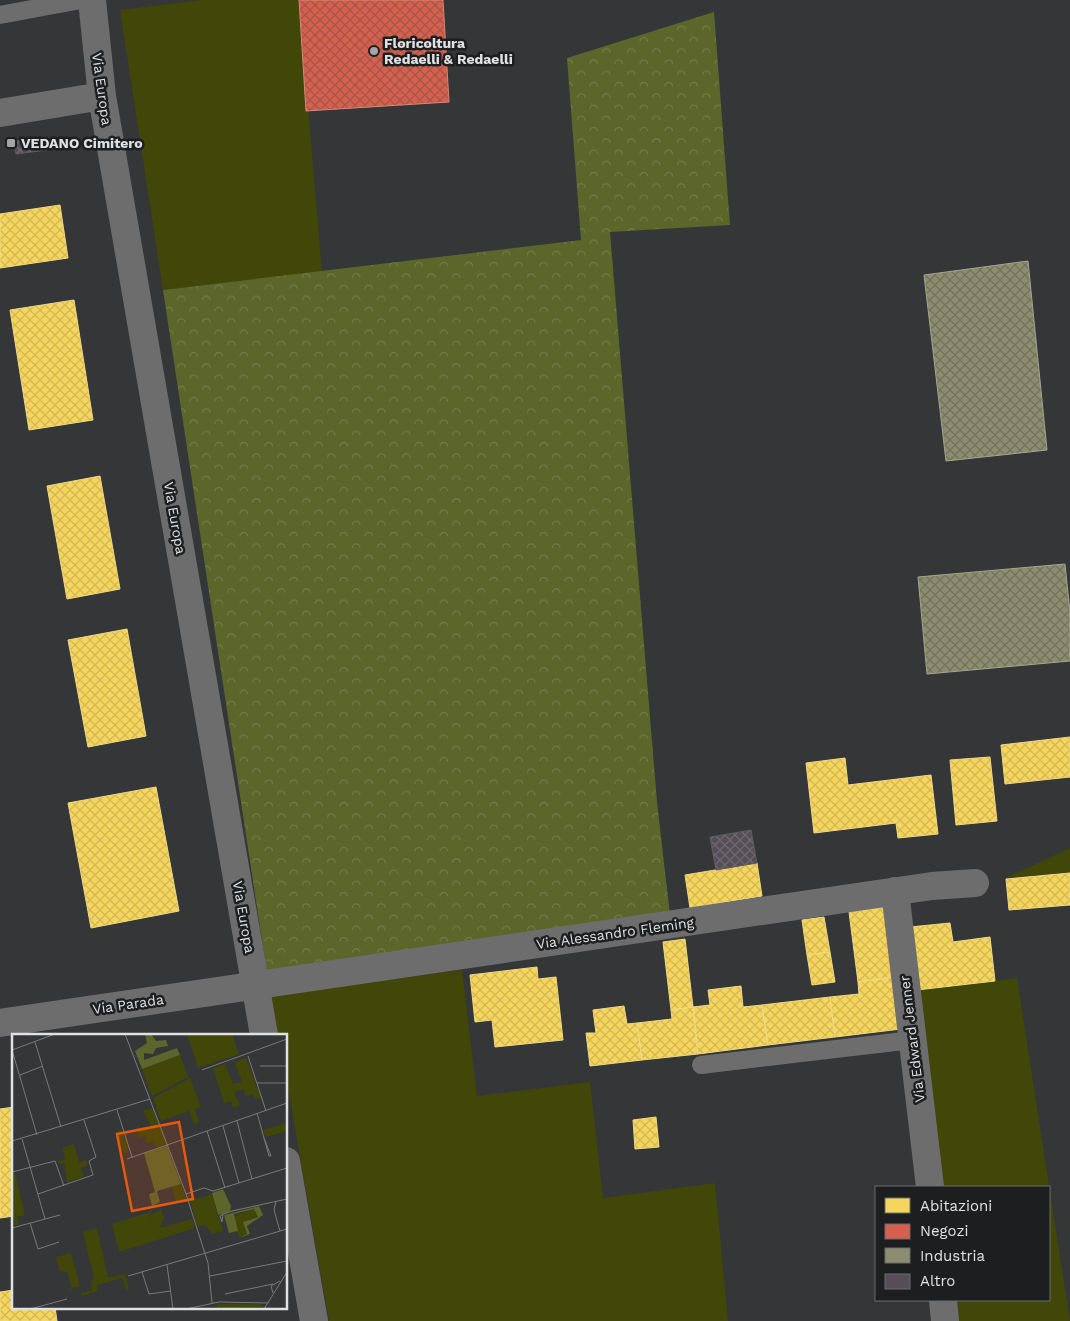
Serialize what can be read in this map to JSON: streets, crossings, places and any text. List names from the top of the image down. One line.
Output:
{"streets":{"street":["Via Europa","Via Alessandro Fleming","Via Parada","Via Edward Jenner"]},"crossings":[["Via Europa","Via Alessandro Fleming"],["Via Europa","Via Parada"],["Via Alessandro Fleming","Via Parada"],["Via Alessandro Fleming","Via Edward Jenner"]],"places":{"other":["Floricoltura Redaelli & Redaelli"],"transit":["VEDANO Cimitero"]},"legend":["Abitazioni","Negozi","Industria","Altro"]}
